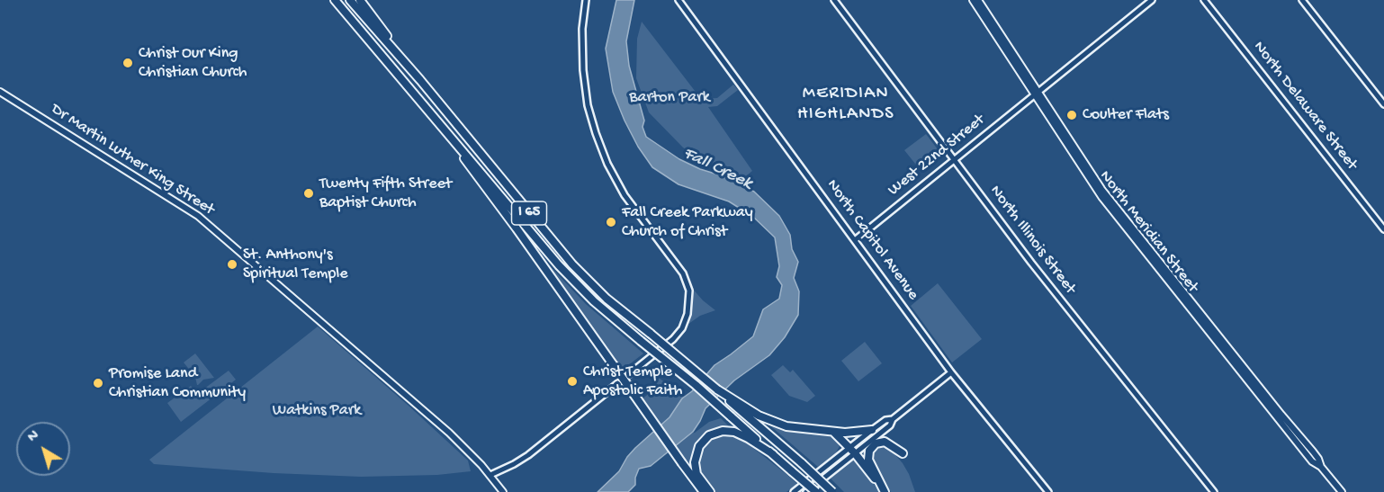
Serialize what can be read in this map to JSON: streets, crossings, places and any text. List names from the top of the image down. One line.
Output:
{"streets":{"highway":["I 65"],"main road":["North Delaware Street","West 22nd Street","Dr Martin Luther King Street","North Meridian Street","North Capitol Avenue","North Illinois Street"]},"crossings":[["West 22nd Street","North Meridian Street"],["West 22nd Street","North Capitol Avenue"],["West 22nd Street","North Illinois Street"]],"districts":["MERIDIAN HIGHLANDS"],"water":["Fall Creek"],"parks":["Barton Park","Watkins Park"],"places":["Christ Our King Christian Church","Coulter Flats","Twenty Fifth Street Baptist Church","Fall Creek Parkway Church of Christ","St. Anthony's Spiritual Temple","Christ Temple Apostolic Faith","Promise Land Christian Community"],"north":"top left"}
